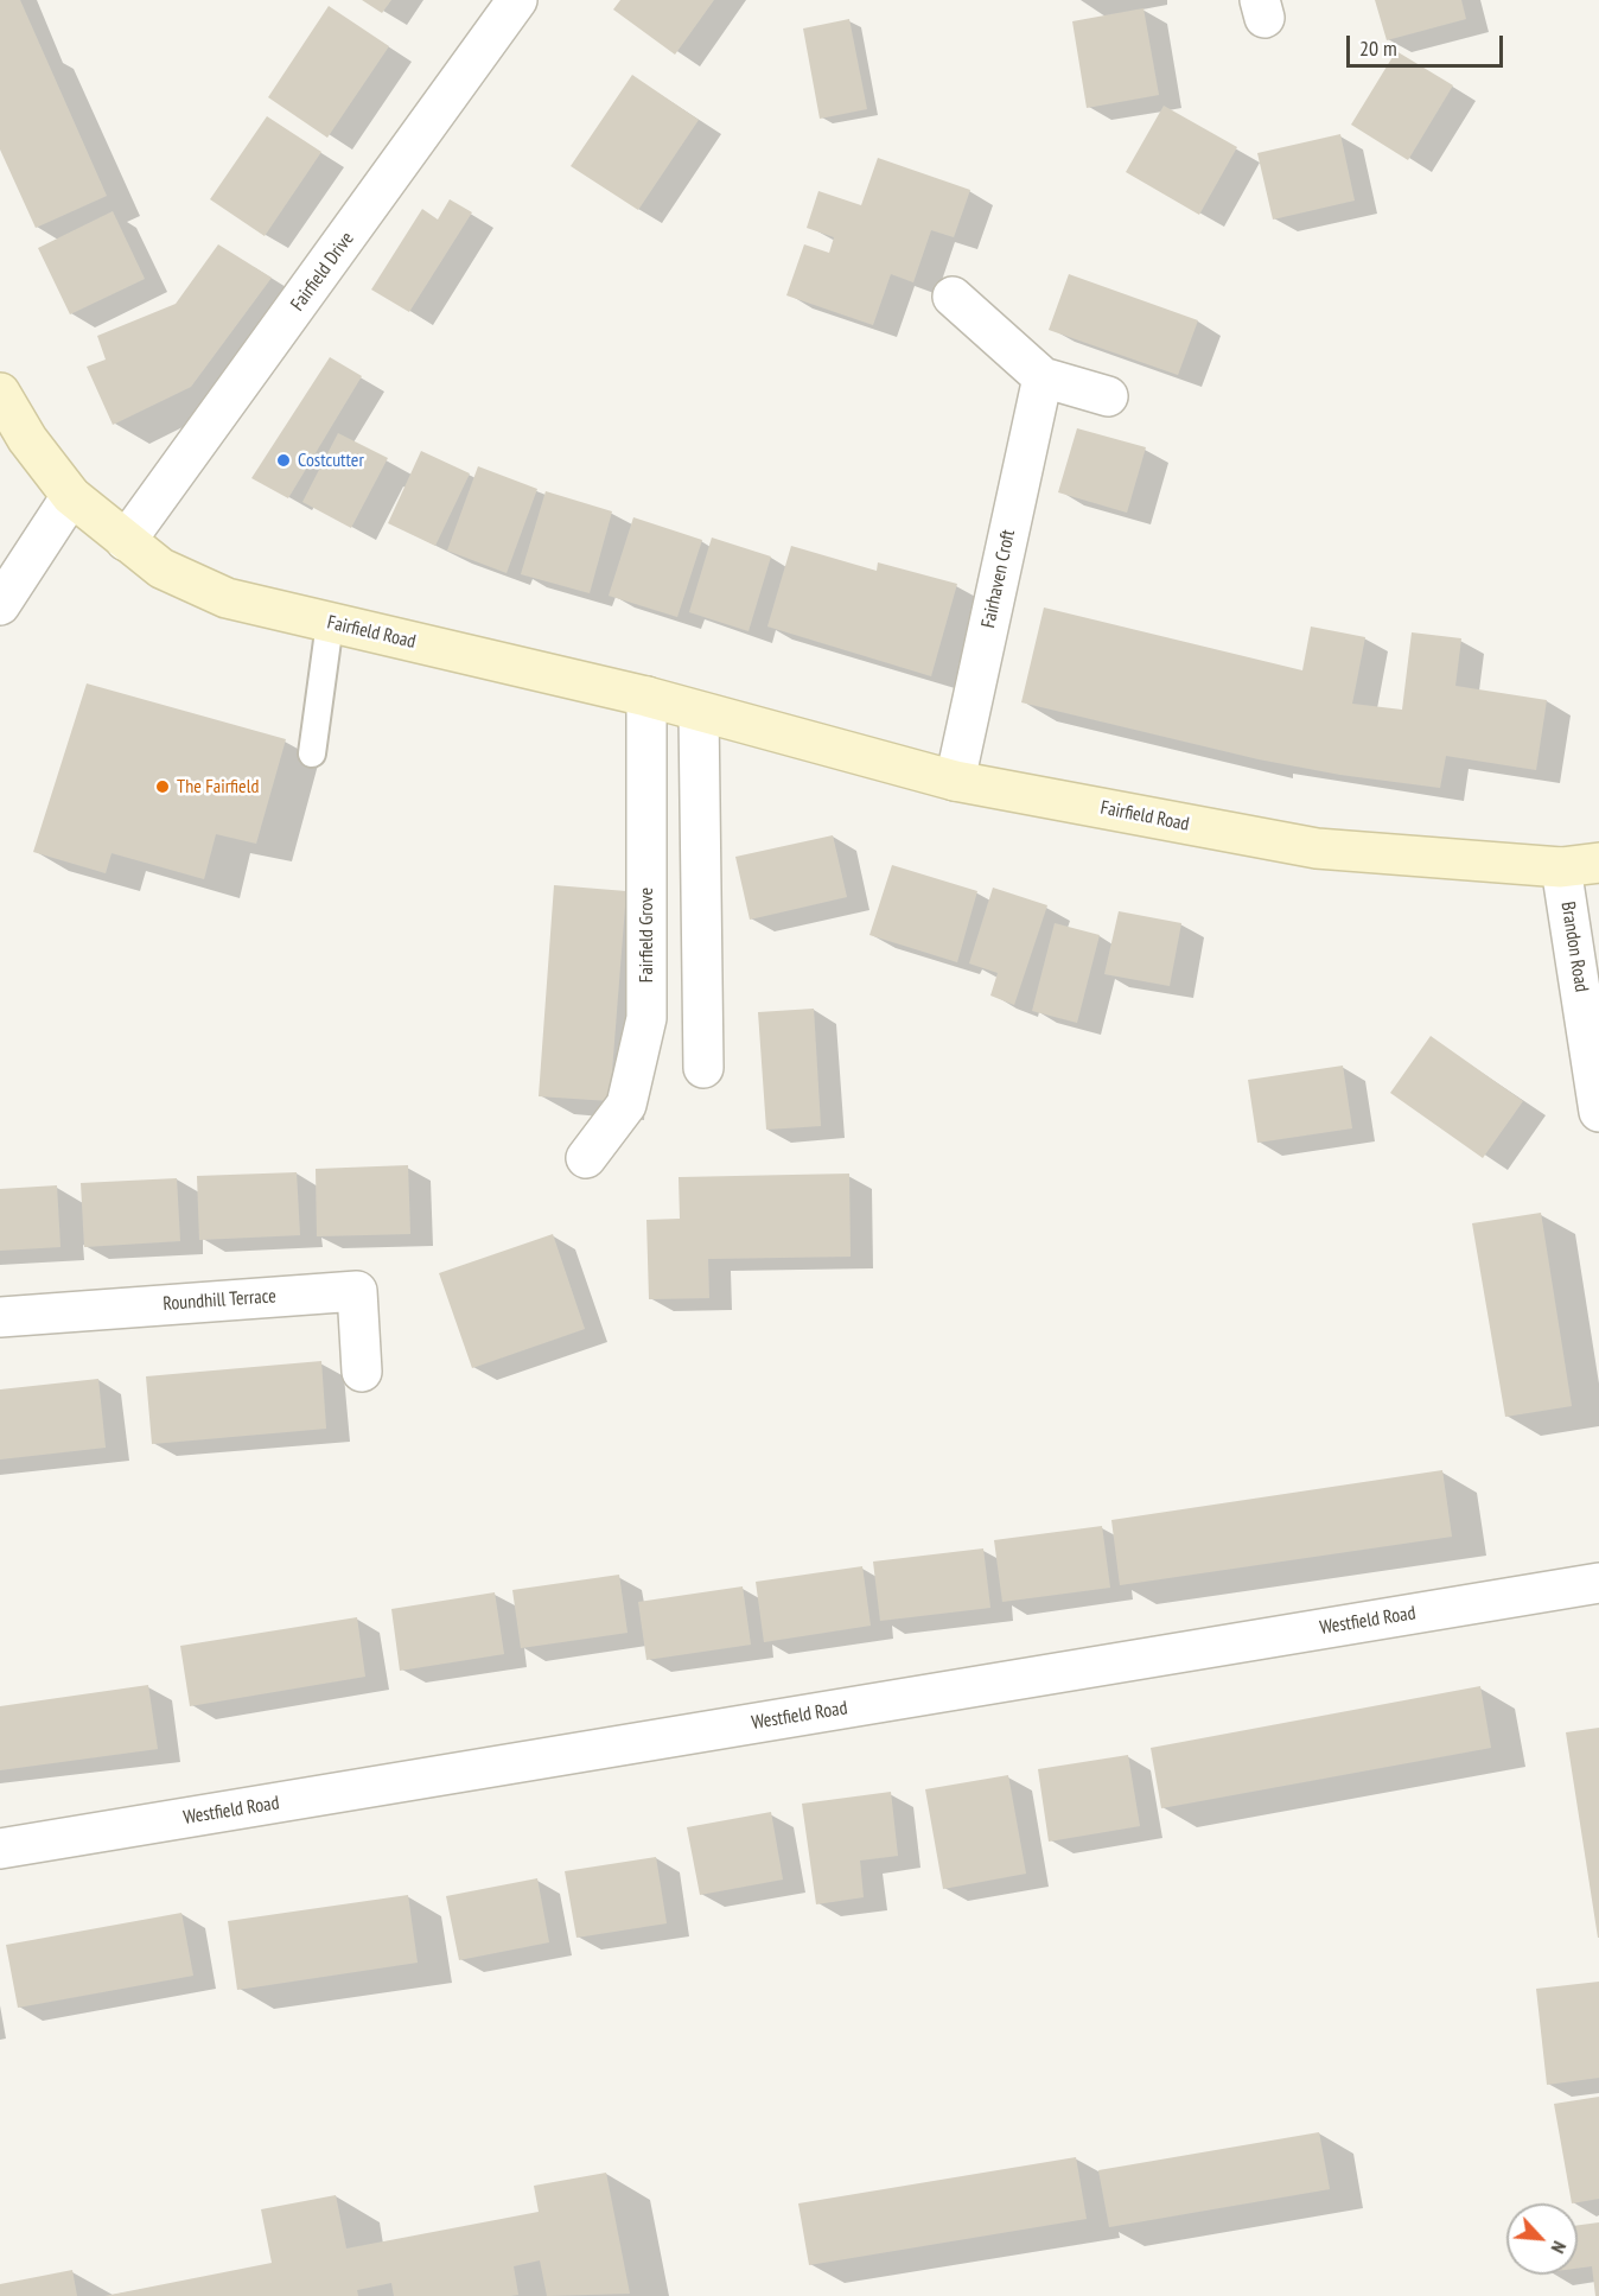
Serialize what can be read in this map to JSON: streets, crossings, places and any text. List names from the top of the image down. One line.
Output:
{"streets":{"main road":["Fairfield Road"],"street":["Fairfield Drive","Fairhaven Croft","Fairfield Grove","Brandon Road","Roundhill Terrace","Westfield Road"]},"crossings":[["Fairfield Drive","Fairfield Road"],["Fairhaven Croft","Fairfield Road"],["Fairfield Road","Fairfield Grove"],["Fairfield Road","Brandon Road"]],"places":["Costcutter","The Fairfield"],"scale_bar":"20 m","north":"bottom right"}
